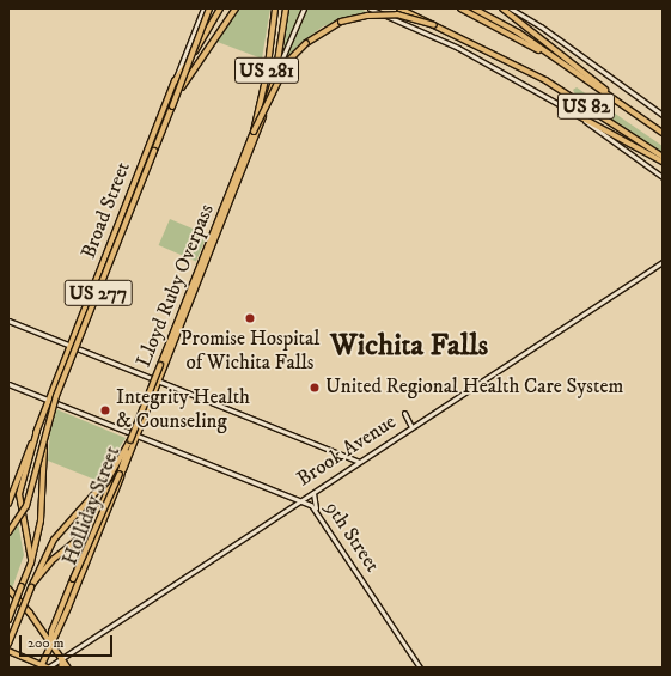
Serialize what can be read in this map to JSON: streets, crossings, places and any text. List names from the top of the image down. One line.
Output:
{"streets":{"highway":["US 281","US 82","Lloyd Ruby Overpass","US 277"],"main road":["Broad Street","Holliday Street"],"street":["Brook Avenue","9th Street"]},"crossings":[["US 281","US 277"],["Broad Street","9th Street"],["Brook Avenue","9th Street"],["Holliday Street","9th Street"]],"districts":["Wichita Falls"],"places":["Promise Hospital of Wichita Falls","United Regional Health Care System","Integrity Health & Counseling"],"scale_bar":"200 m"}
